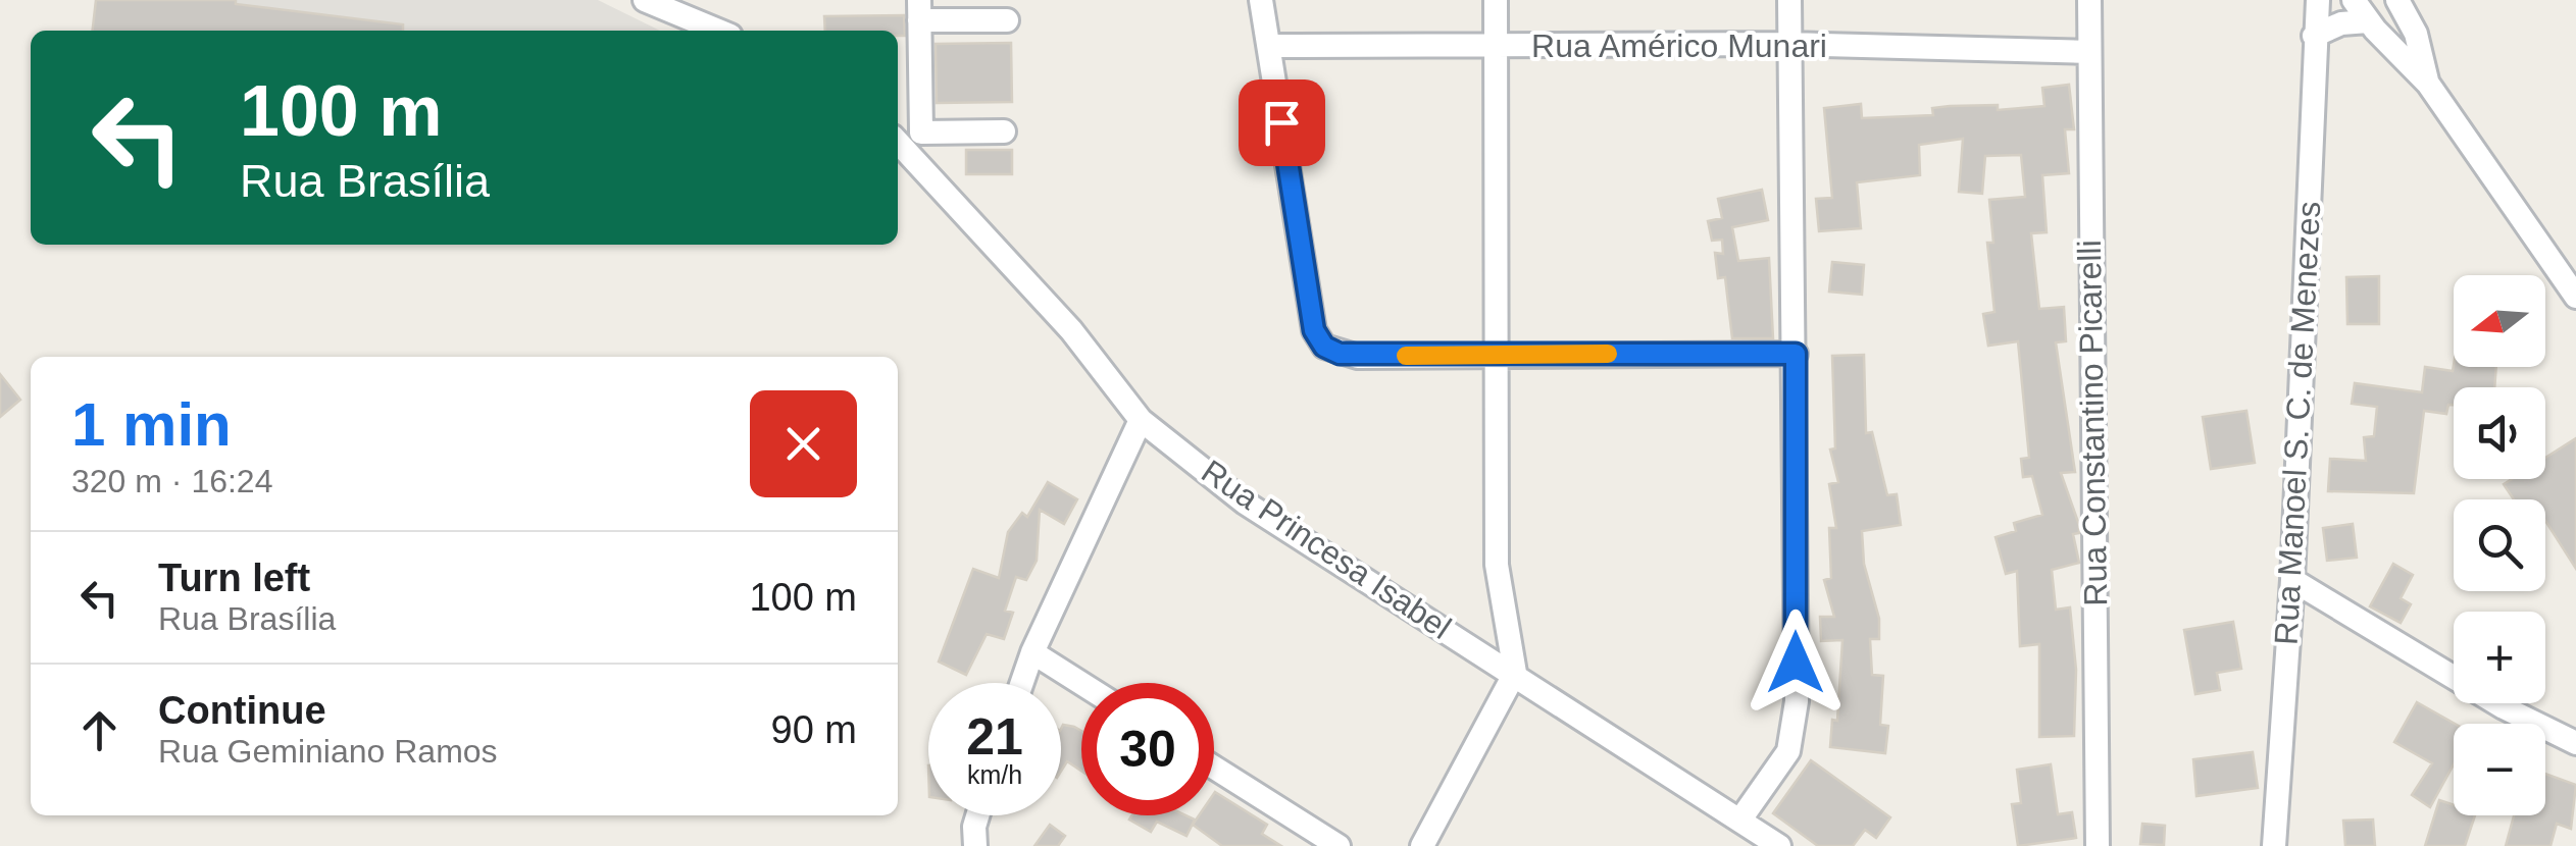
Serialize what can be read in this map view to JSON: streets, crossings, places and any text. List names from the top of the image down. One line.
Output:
{"streets":{"street":["Rua Américo Munari","Rua Constantino Picarelli","Rua Manoel S. C. de Menezes","Rua Princesa Isabel"]},"crossings":[["Rua Américo Munari","Rua Constantino Picarelli"]],"north":"left","page":{"turn":["100 m","Rua Brasília"],"map_buttons":["+","−"],"heading":["1 min","320 m · 16:24"],"list":[{"name":"Turn left","note":"Rua Brasília","value":"100 m"},{"name":"Continue","note":"Rua Geminiano Ramos","value":"90 m"}],"speed":"21 km/h","limit":"30"}}
